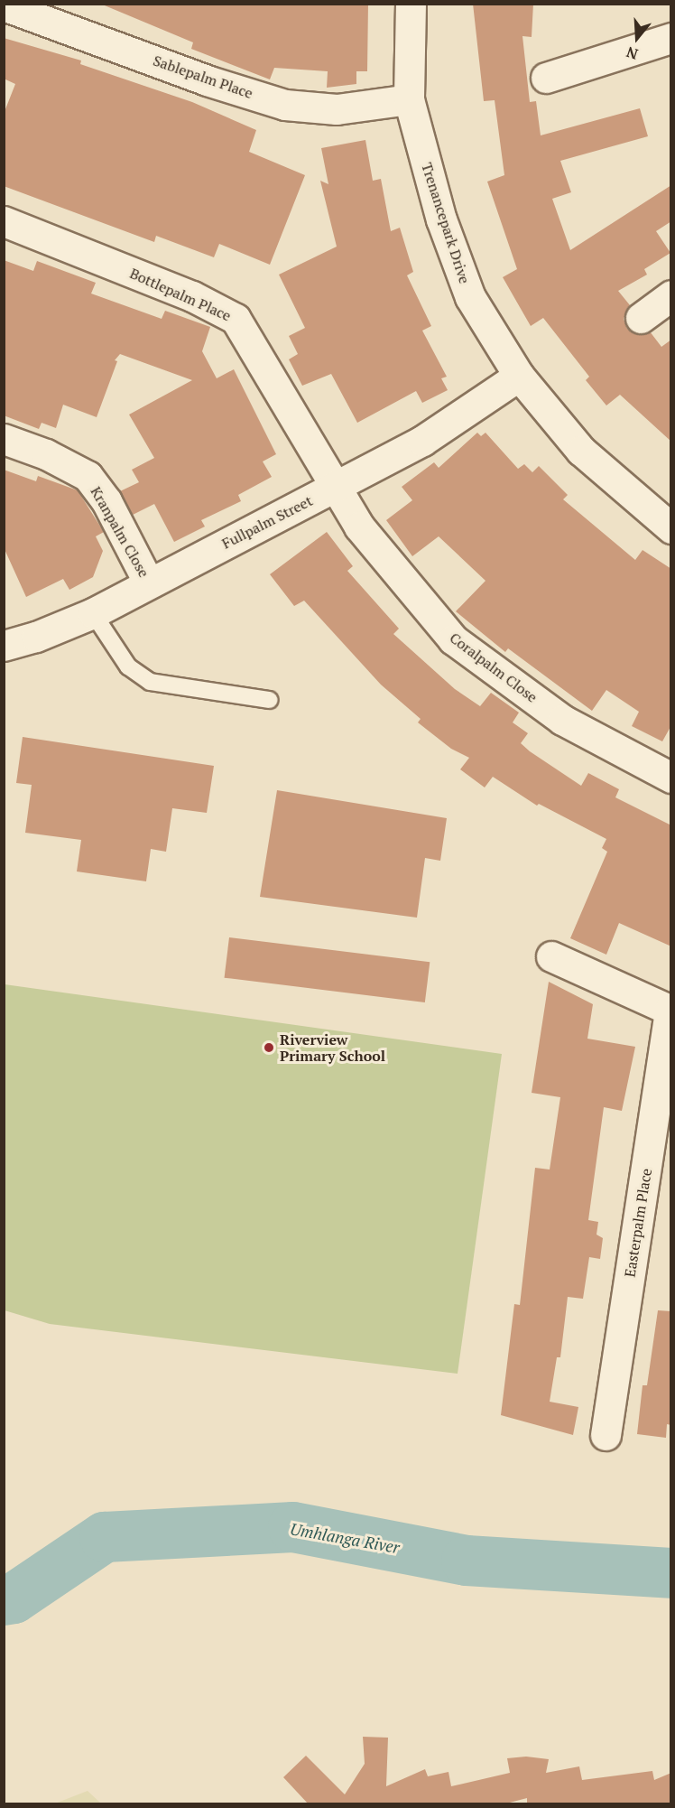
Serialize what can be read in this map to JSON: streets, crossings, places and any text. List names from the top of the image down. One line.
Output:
{"streets":{"street":["Sablepalm Place","Trenancepark Drive","Bottlepalm Place","Fullpalm Street","Kranpalm Close","Coralpalm Close","Easterpalm Place"]},"crossings":[["Sablepalm Place","Trenancepark Drive"],["Trenancepark Drive","Fullpalm Street"],["Bottlepalm Place","Fullpalm Street"],["Bottlepalm Place","Coralpalm Close"],["Fullpalm Street","Kranpalm Close"],["Fullpalm Street","Coralpalm Close"]],"water":["Umhlanga River"],"places":["Riverview Primary School"],"north":"bottom"}
